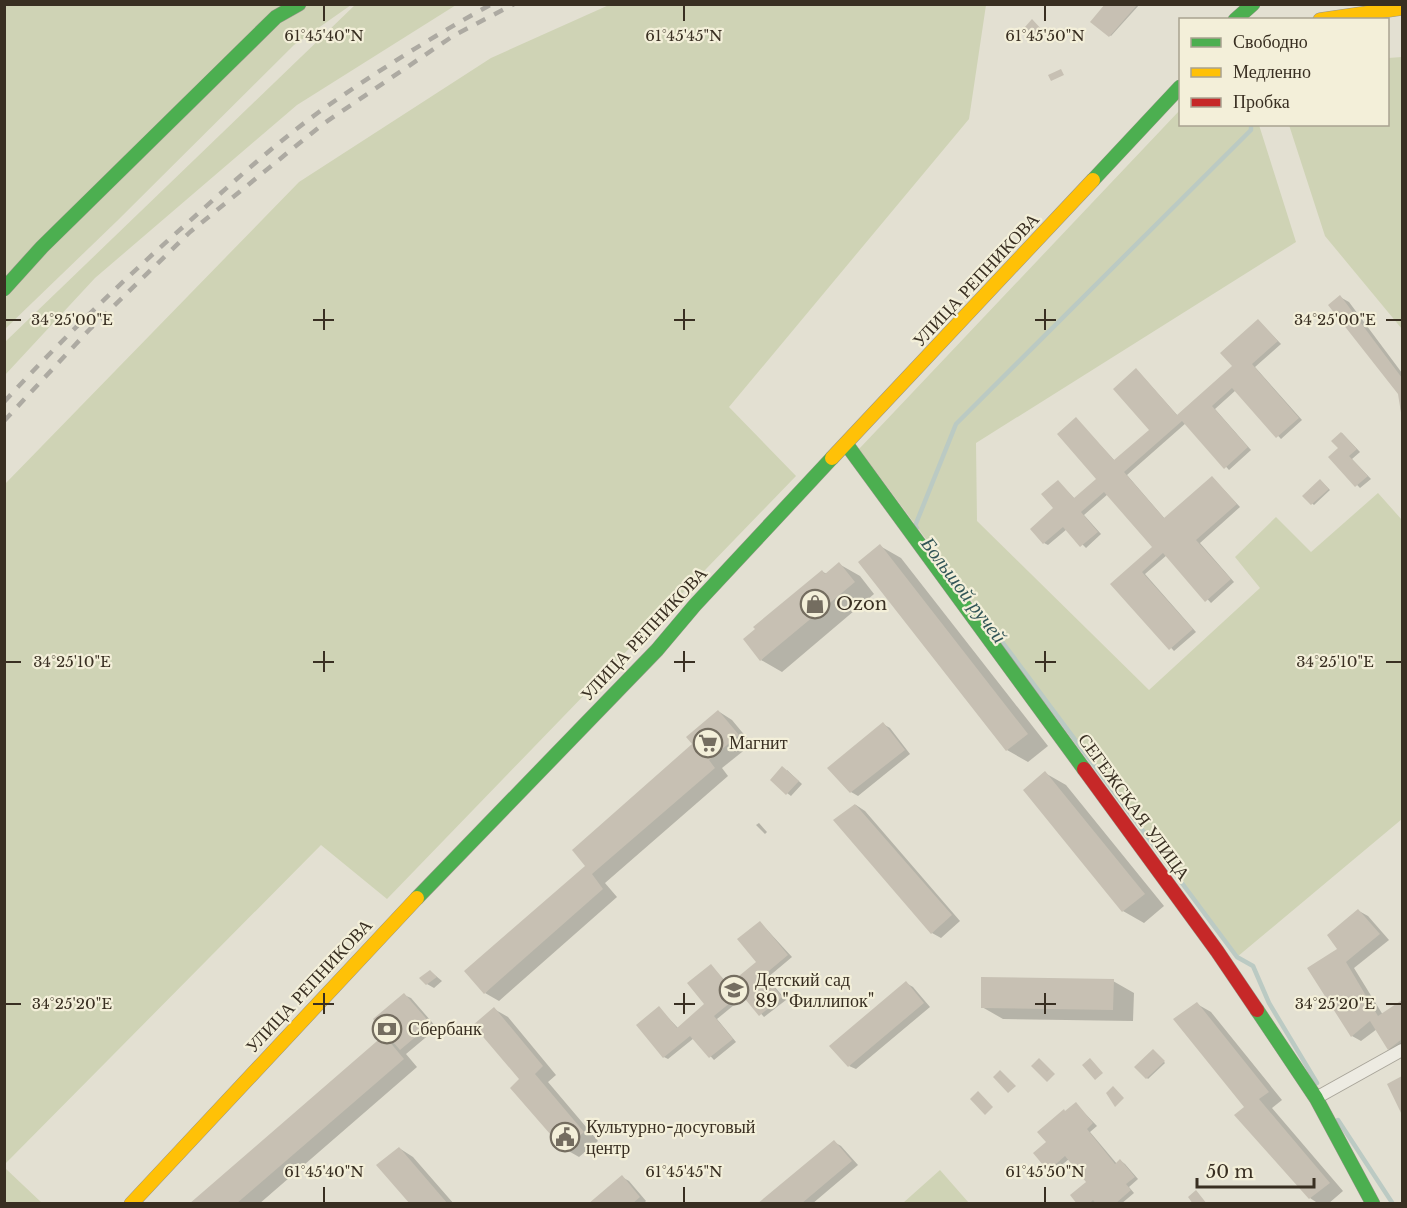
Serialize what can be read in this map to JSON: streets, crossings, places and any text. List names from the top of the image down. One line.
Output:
{"streets":{"main road":["УЛИЦА РЕПНИКОВА","СЕГЕЖСКАЯ УЛИЦА"]},"crossings":[["УЛИЦА РЕПНИКОВА","СЕГЕЖСКАЯ УЛИЦА"]],"water":["Большой ручей"],"places":{"shop":["Ozon"],"supermarket":["Магнит"],"school or university":["Детский сад 89 \"Филлипок\""],"bank":["Сбербанк"],"public building":["Культурно-досуговый центр"]},"legend":["Свободно","Медленно","Пробка"],"scale_bar":"50 m","coordinates":["61°45'40\"N","61°45'45\"N","61°45'50\"N","34°25'00\"E","34°25'10\"E","34°25'20\"E"]}
